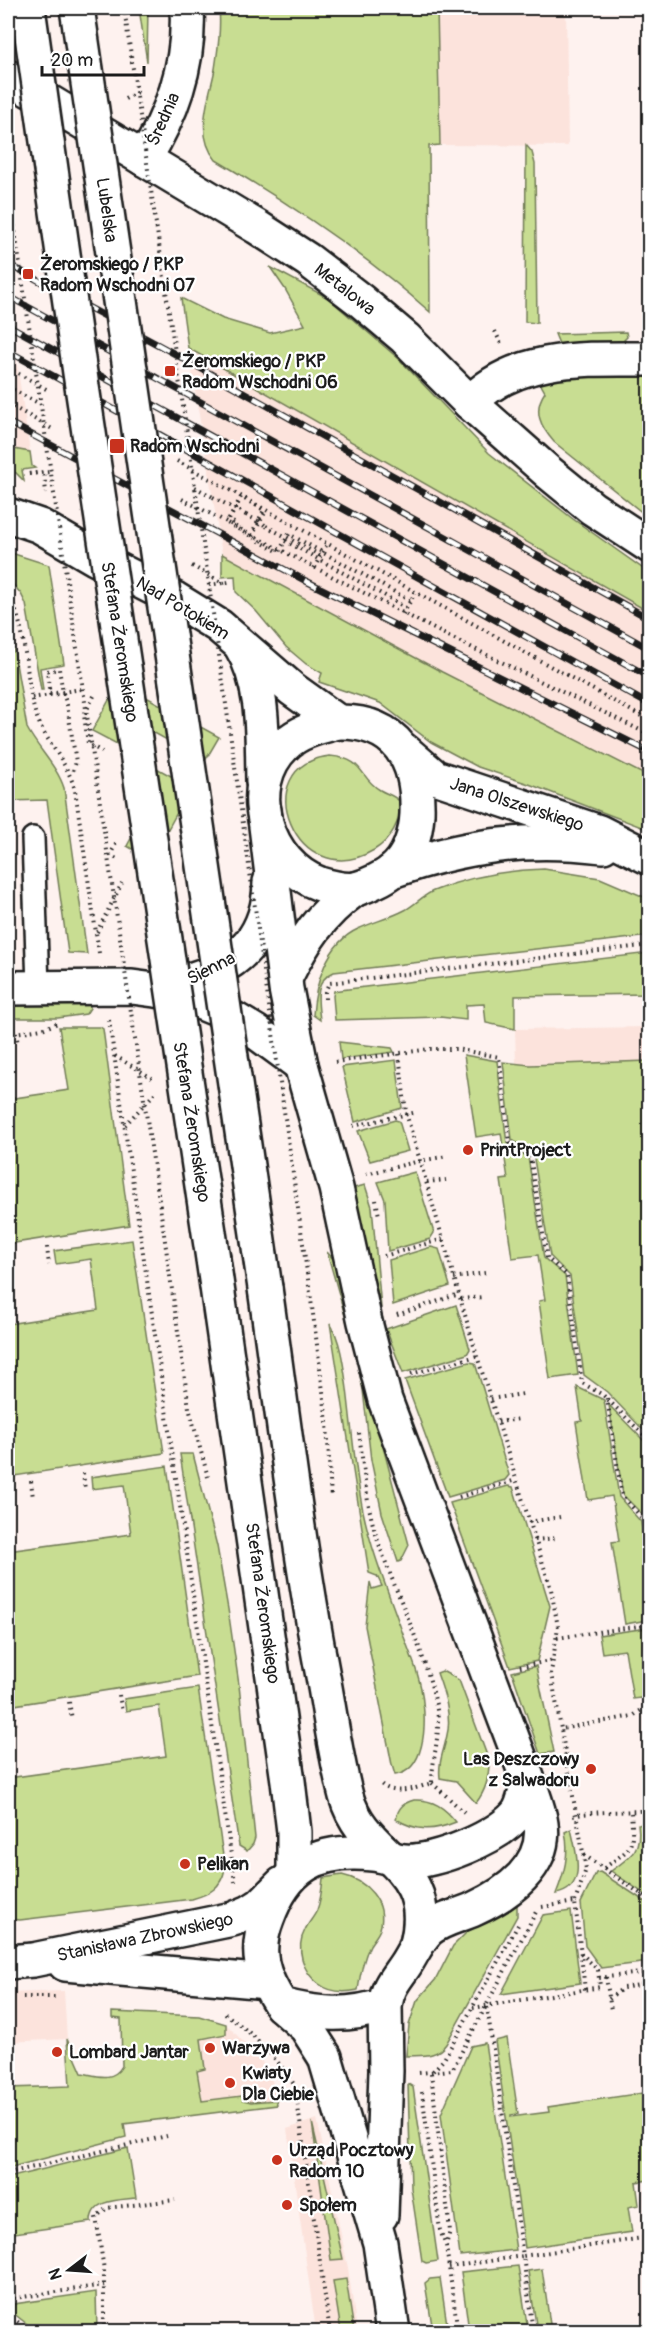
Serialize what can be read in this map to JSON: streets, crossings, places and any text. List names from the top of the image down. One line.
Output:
{"streets":{"main road":["Średnia","Lubelska","Metalowa","Nad Potokiem","Stefana Żeromskiego","Jana Olszewskiego","Sienna","Stanisława Zbrowskiego"]},"crossings":[["Średnia","Metalowa"],["Lubelska","Stefana Żeromskiego"],["Lubelska","Stanisława Zbrowskiego"],["Nad Potokiem","Jana Olszewskiego"],["Stefana Żeromskiego","Stanisława Zbrowskiego"]],"places":{"transit":["Żeromskiego / PKP Radom Wschodni 07","Żeromskiego / PKP Radom Wschodni 06","Radom Wschodni"],"other":["PrintProject","Las Deszczowy z Salwadoru","Pelikan","Warzywa","Lombard Jantar","Kwiaty Dla Ciebie","Urząd Pocztowy Radom 10","Społem"]},"scale_bar":"20 m","north":"left"}
